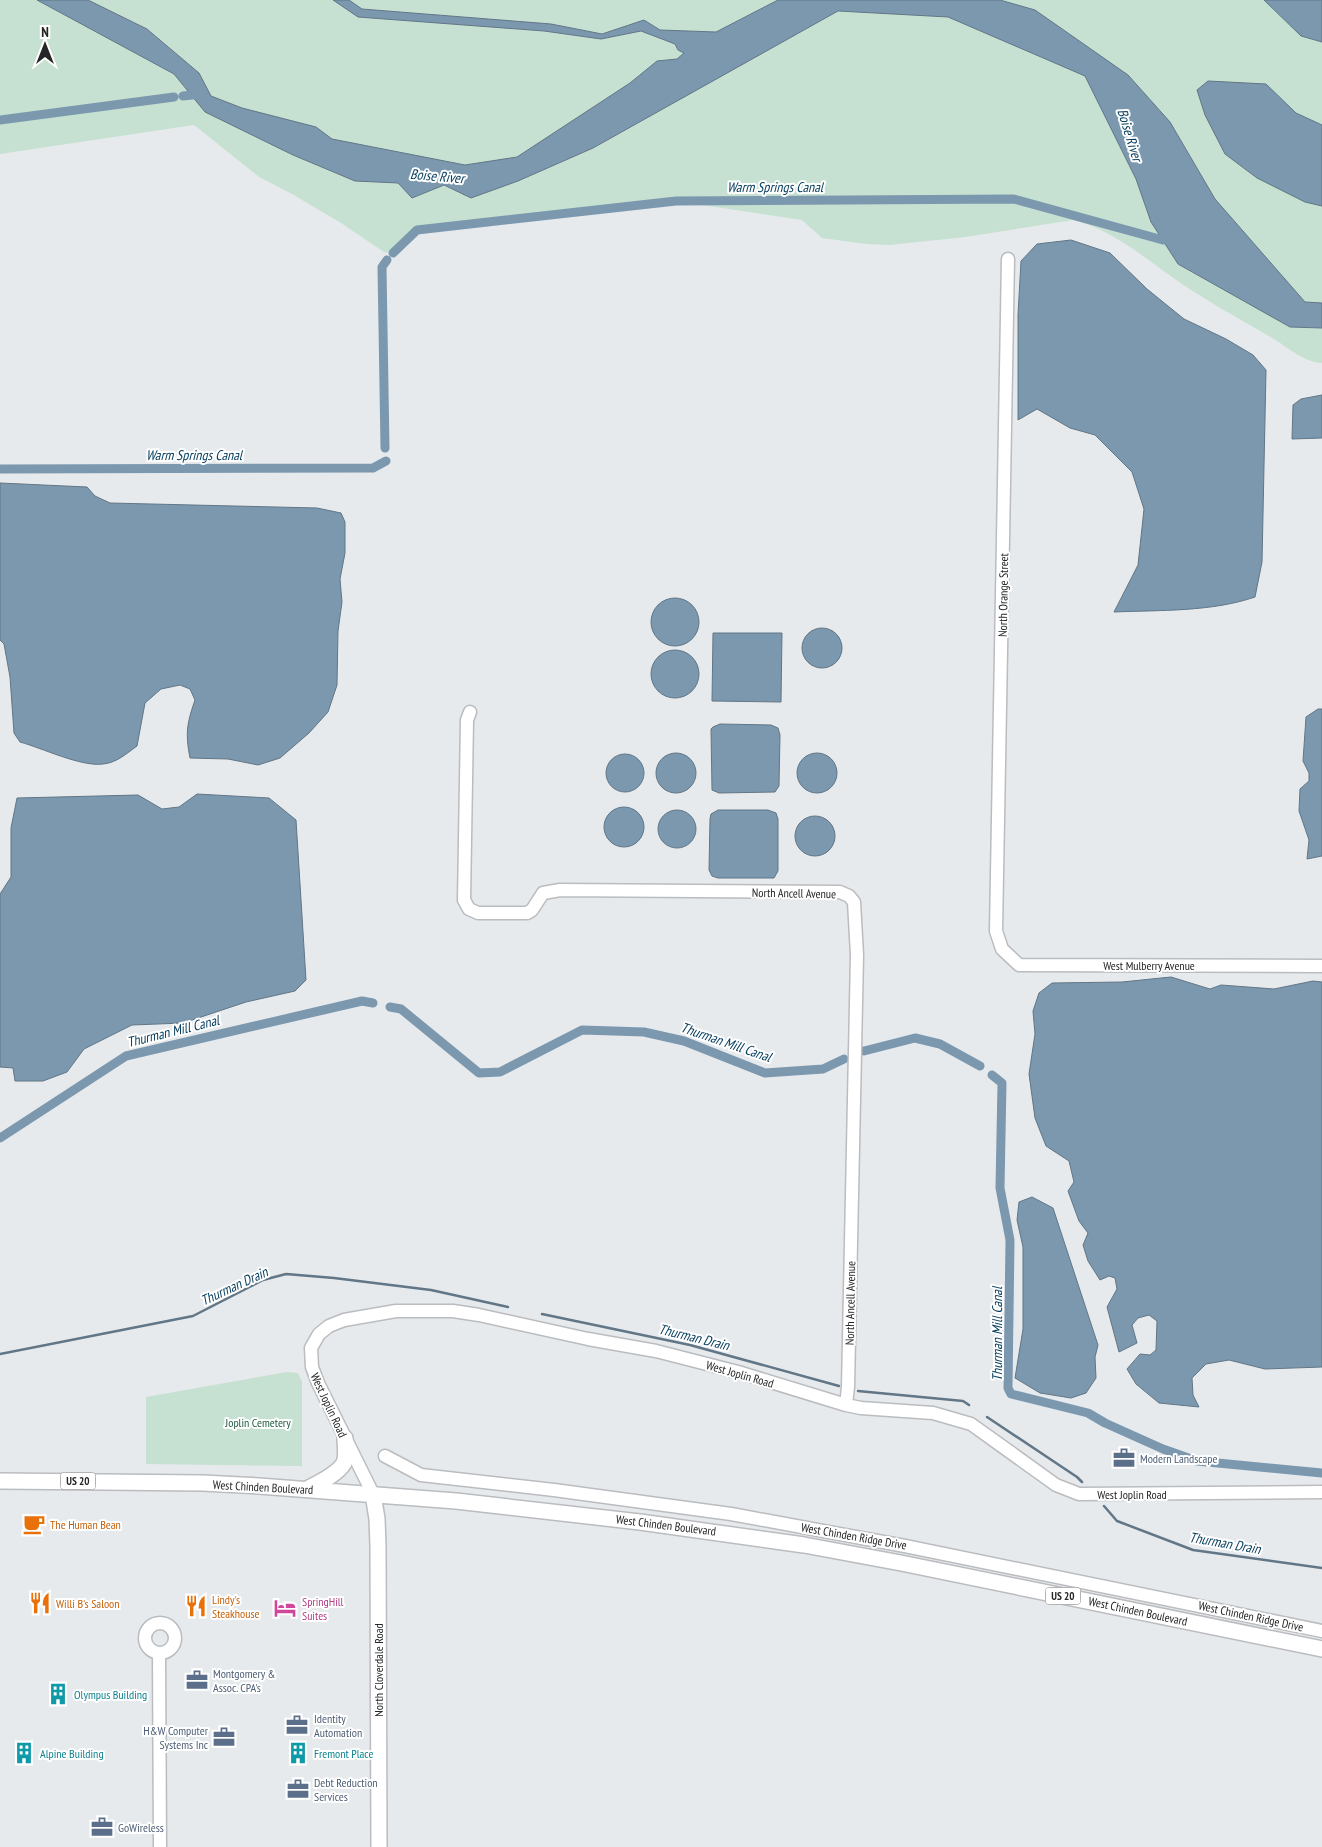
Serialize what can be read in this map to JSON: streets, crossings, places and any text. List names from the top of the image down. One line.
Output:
{"streets":{"main road":["US 20","West Chinden Boulevard","North Cloverdale Road"],"street":["North Orange Street","North Ancell Avenue","West Mulberry Avenue","West Joplin Road","West Chinden Ridge Drive"]},"crossings":[["North Orange Street","West Mulberry Avenue"],["North Ancell Avenue","West Joplin Road"],["West Joplin Road","West Chinden Boulevard"],["West Joplin Road","North Cloverdale Road"],["West Chinden Boulevard","North Cloverdale Road"]],"water":["Boise River","Warm Springs Canal","Thurman Mill Canal","Thurman Drain"],"parks":["Joplin Cemetery"],"places":{"office":["Modern Landscape","Montgomery & Assoc. CPA's","Identity Automation","H&W Computer Systems Inc","Debt Reduction Services","GoWireless"],"cafe":["The Human Bean"],"restaurant":["Willi B's Saloon","Lindy's Steakhouse"],"hotel":["SpringHill Suites"],"building":["Olympus Building","Alpine Building","Fremont Place"]},"north":"top"}
